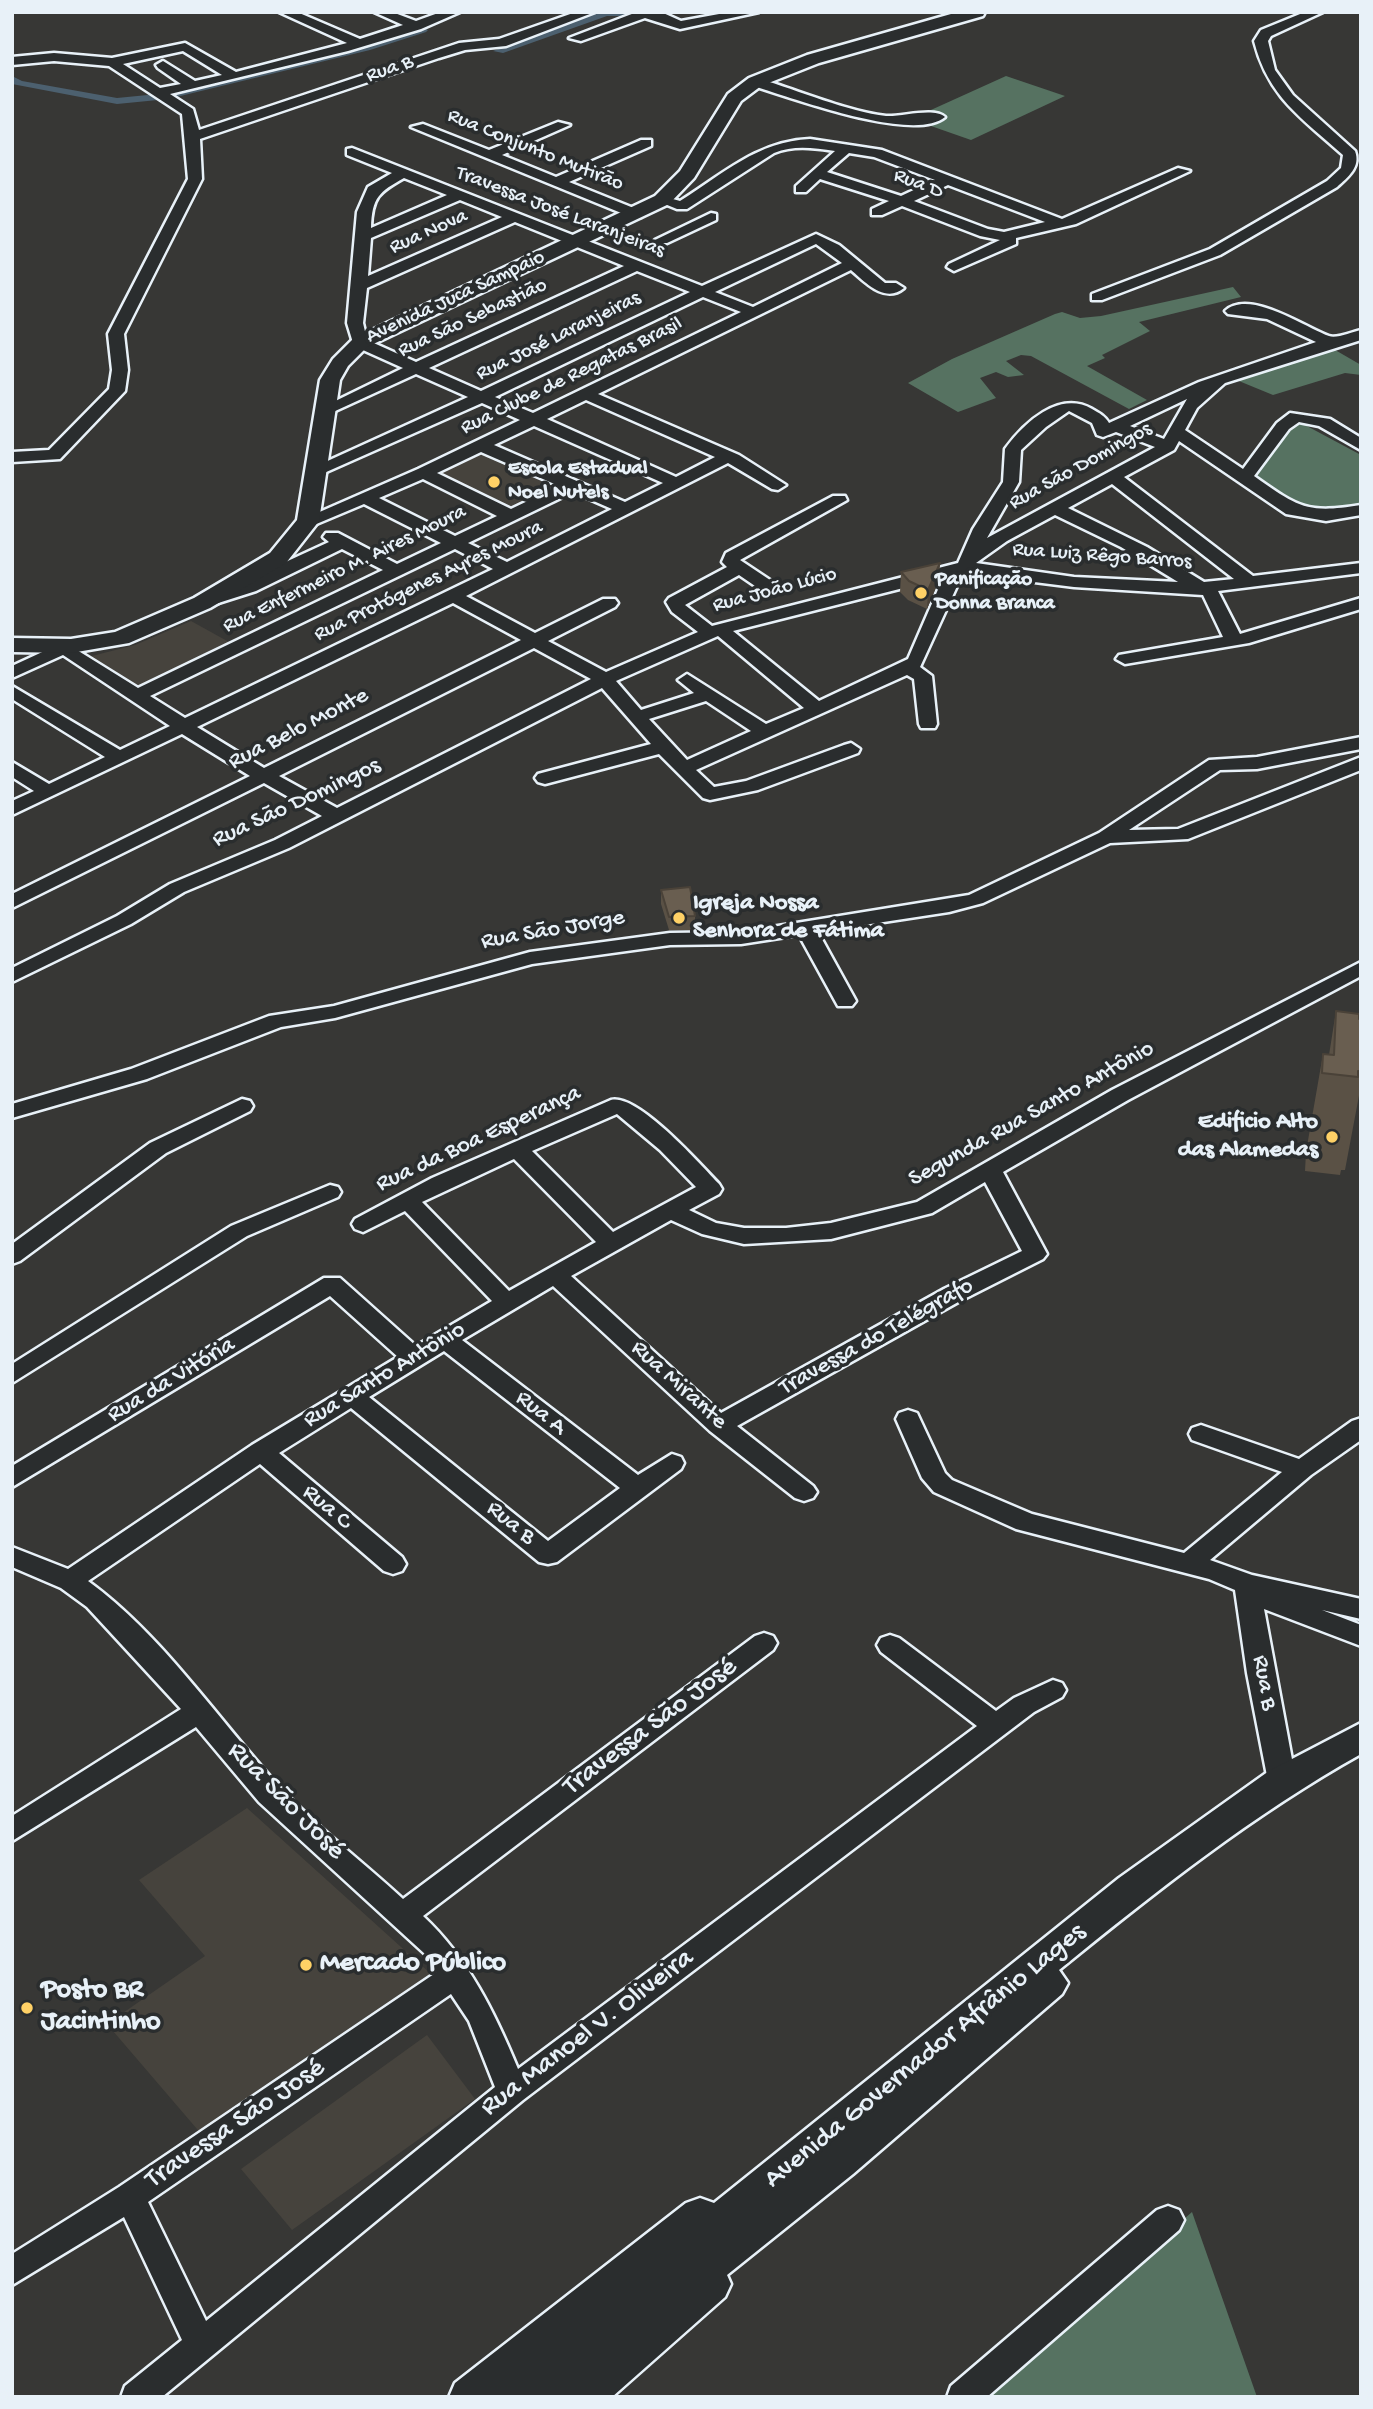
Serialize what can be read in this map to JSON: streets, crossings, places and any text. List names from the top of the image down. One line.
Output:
{"streets":{"main road":["Avenida Juca Sampaio","Avenida Governador Afrânio Lages"],"street":["Rua B","Rua Conjunto Mutirão","Rua D","Travessa José Laranjeiras","Rua Nova","Rua São Sebastião","Rua José Laranjeiras","Rua Clube de Regatas Brasil","Rua São Domingos","Rua Luiz Rêgo Barros","Rua Enfermeiro M. Aires Moura","Rua Protógenes Ayres Moura","Rua João Lúcio","Rua Belo Monte","Rua São Jorge","Segunda Rua Santo Antônio","Rua da Boa Esperança","Travessa do Telégrafo","Rua Santo Antônio","Rua da Vitória","Rua Mirante","Rua A","Rua C","Travessa São José","Rua São José","Rua Manoel V. Oliveira"]},"crossings":[["Rua B","Rua Santo Antônio"],["Rua B","Rua A"],["Rua B","Avenida Governador Afrânio Lages"],["Rua Conjunto Mutirão","Avenida Juca Sampaio"],["Travessa José Laranjeiras","Rua Nova"],["Travessa José Laranjeiras","Avenida Juca Sampaio"],["Travessa José Laranjeiras","Rua São Sebastião"],["Travessa José Laranjeiras","Rua José Laranjeiras"],["Travessa José Laranjeiras","Rua Clube de Regatas Brasil"],["Avenida Juca Sampaio","Rua São Sebastião"],["Avenida Juca Sampaio","Rua José Laranjeiras"],["Avenida Juca Sampaio","Rua Clube de Regatas Brasil"],["Rua José Laranjeiras","Rua Clube de Regatas Brasil"],["Rua São Domingos","Rua Luiz Rêgo Barros"],["Rua São Domingos","Rua João Lúcio"],["Rua Luiz Rêgo Barros","Rua João Lúcio"],["Segunda Rua Santo Antônio","Travessa do Telégrafo"],["Segunda Rua Santo Antônio","Rua Santo Antônio"],["Rua da Boa Esperança","Rua Santo Antônio"],["Travessa do Telégrafo","Rua Mirante"],["Rua Santo Antônio","Rua da Vitória"],["Rua Santo Antônio","Rua Mirante"],["Rua Santo Antônio","Rua A"],["Rua Santo Antônio","Rua C"],["Rua Santo Antônio","Rua São José"],["Travessa São José","Rua São José"],["Rua São José","Rua Manoel V. Oliveira"]],"places":["Escola Estadual Noel Nutels","Panificação Donna Branca","Igreja Nossa Senhora de Fátima","Edificio Alto das Alamedas","Mercado Público","Posto BR Jacintinho"]}
